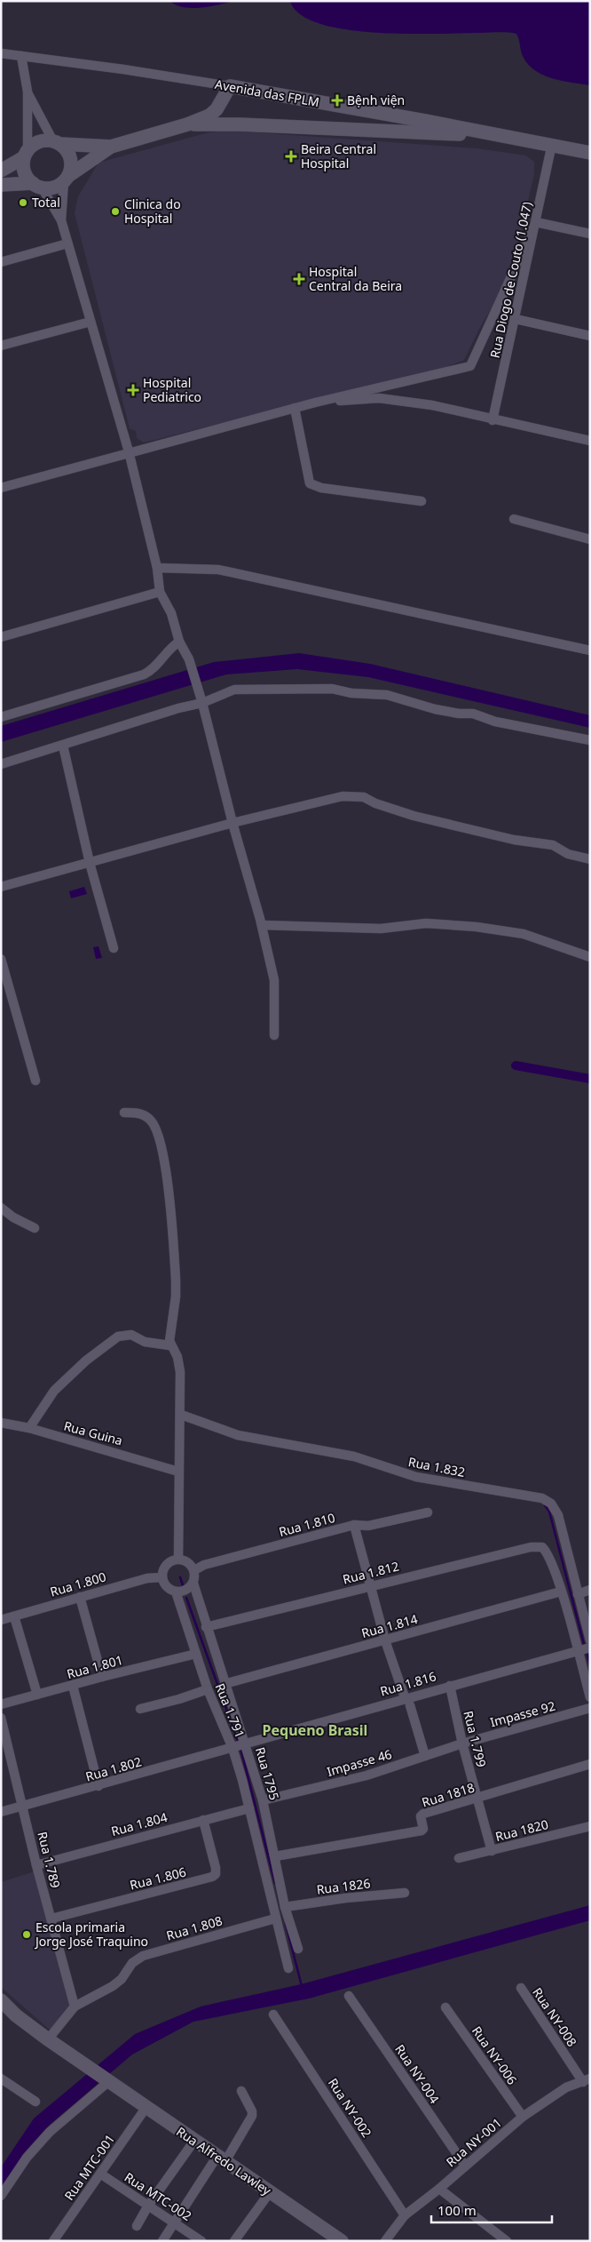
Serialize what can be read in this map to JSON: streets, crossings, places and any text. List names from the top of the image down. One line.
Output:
{"streets":{"street":["Avenida das FPLM","Rua Diogo de Couto (1.047)","Rua Guina","Rua 1.832","Rua 1.810","Rua 1.812","Rua 1.800","Rua 1.814","Rua 1.801","Rua 1.816","Rua 1.791","Impasse 92","Rua 1.799","Impasse 46","Rua 1.802","Rua 1795","Rua 1818","Rua 1.804","Rua 1820","Rua 1.789","Rua 1.806","Rua 1826","Rua 1.808","Rua NY-008","Rua NY-006","Rua NY-004","Rua NY-002","Rua NY-001","Rua Alfredo Lawley","Rua MTC-001","Rua MTC-002"]},"crossings":[["Avenida das FPLM","Rua Diogo de Couto (1.047)"],["Rua 1.810","Rua 1.800"],["Rua 1.810","Rua 1.791"],["Rua 1.810","Rua 1795"],["Rua 1.812","Rua 1.814"],["Rua 1.812","Rua 1795"],["Rua 1.800","Rua 1.791"],["Rua 1.800","Rua 1795"],["Rua 1.814","Rua 1795"],["Rua 1.801","Rua 1.791"],["Rua 1.816","Rua 1.791"],["Rua 1.816","Rua 1.799"],["Rua 1.816","Rua 1.802"],["Rua 1.816","Rua 1795"],["Rua 1.791","Rua 1.802"],["Rua 1.791","Rua 1795"],["Rua 1.791","Rua 1.804"],["Rua 1.791","Rua 1.808"],["Impasse 92","Rua 1.799"],["Impasse 92","Impasse 46"],["Rua 1.799","Impasse 46"],["Rua 1.799","Rua 1818"],["Rua 1.799","Rua 1820"],["Impasse 46","Rua 1795"],["Rua 1.802","Rua 1.789"],["Rua 1795","Rua 1818"],["Rua 1795","Rua 1826"],["Rua 1.804","Rua 1.789"],["Rua 1.804","Rua 1.806"],["Rua 1.789","Rua 1.806"],["Rua 1.789","Rua 1.808"],["Rua 1.808","Rua Alfredo Lawley"],["Rua NY-008","Rua NY-001"],["Rua NY-006","Rua NY-001"],["Rua NY-004","Rua NY-001"],["Rua NY-002","Rua NY-001"],["Rua Alfredo Lawley","Rua MTC-001"],["Rua MTC-001","Rua MTC-002"]],"districts":["Pequeno Brasil"],"places":{"health":["Bệnh viện","Beira Central Hospital","Hospital Central da Beira","Hospital Pediatrico"],"other":["Total","Clinica do Hospital","Escola primaria Jorge José Traquino"]},"scale_bar":"100 m"}
